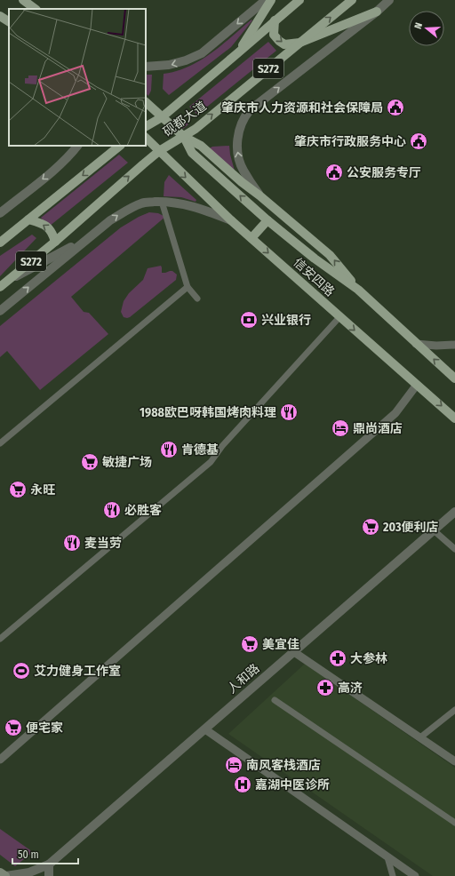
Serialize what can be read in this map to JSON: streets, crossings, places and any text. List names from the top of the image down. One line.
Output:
{"streets":{"main road":["S272","砚都大道","信安四路"],"street":["人和路"]},"crossings":[["砚都大道","信安四路"]],"places":{"public building":["肇庆市人力资源和社会保障局","肇庆市行政服务中心","公安服务专厅"],"bank":["兴业银行"],"restaurant":["1988欧巴呀韩国烤肉料理","肯德基","必胜客","麦当劳"],"hotel":["鼎尚酒店","南风客栈酒店"],"supermarket":["敏捷广场","永旺","203便利店","美宜佳","便宅家"],"pharmacy":["大参林","高济"],"sports":["艾力健身工作室"],"hospital":["嘉湖中医诊所"]},"scale_bar":"50 m","north":"left"}
